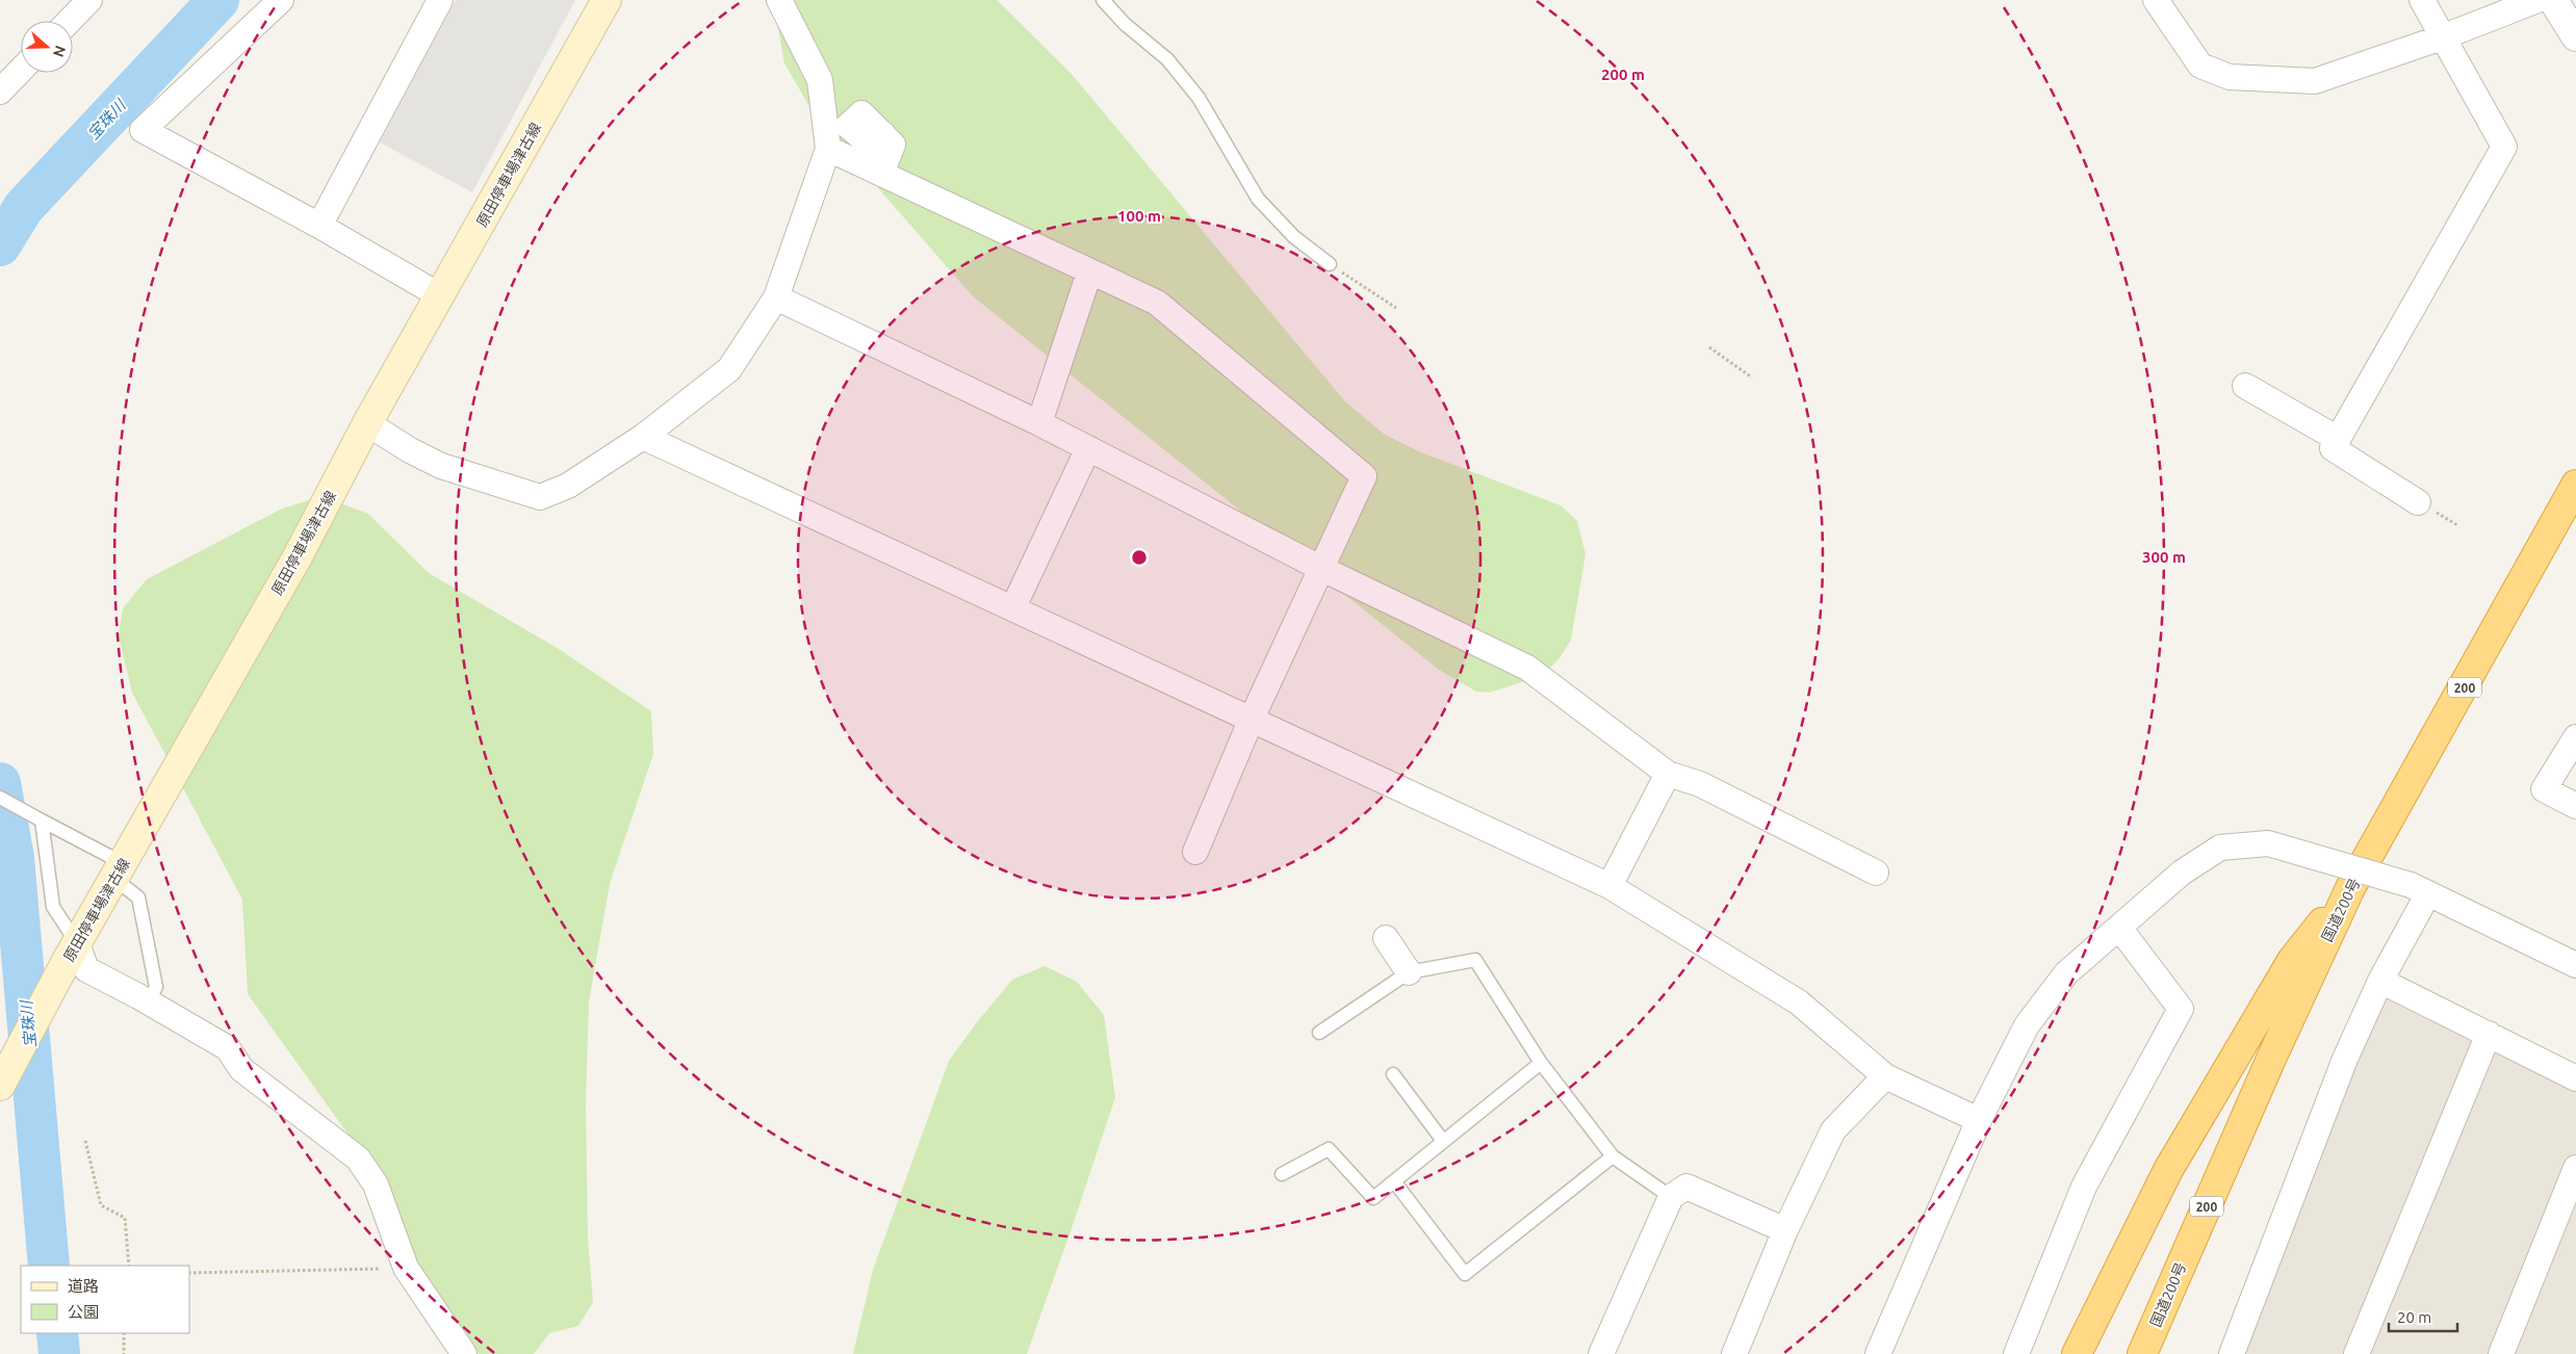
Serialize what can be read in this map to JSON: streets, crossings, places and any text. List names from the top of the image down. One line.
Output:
{"streets":{"highway":["200","国道200号"],"main road":["原田停車場津古線"]},"water":["宝珠川"],"legend":["道路","公園"],"scale_bar":"20 m","north":"right","rings":["200 m","100 m","300 m"]}
